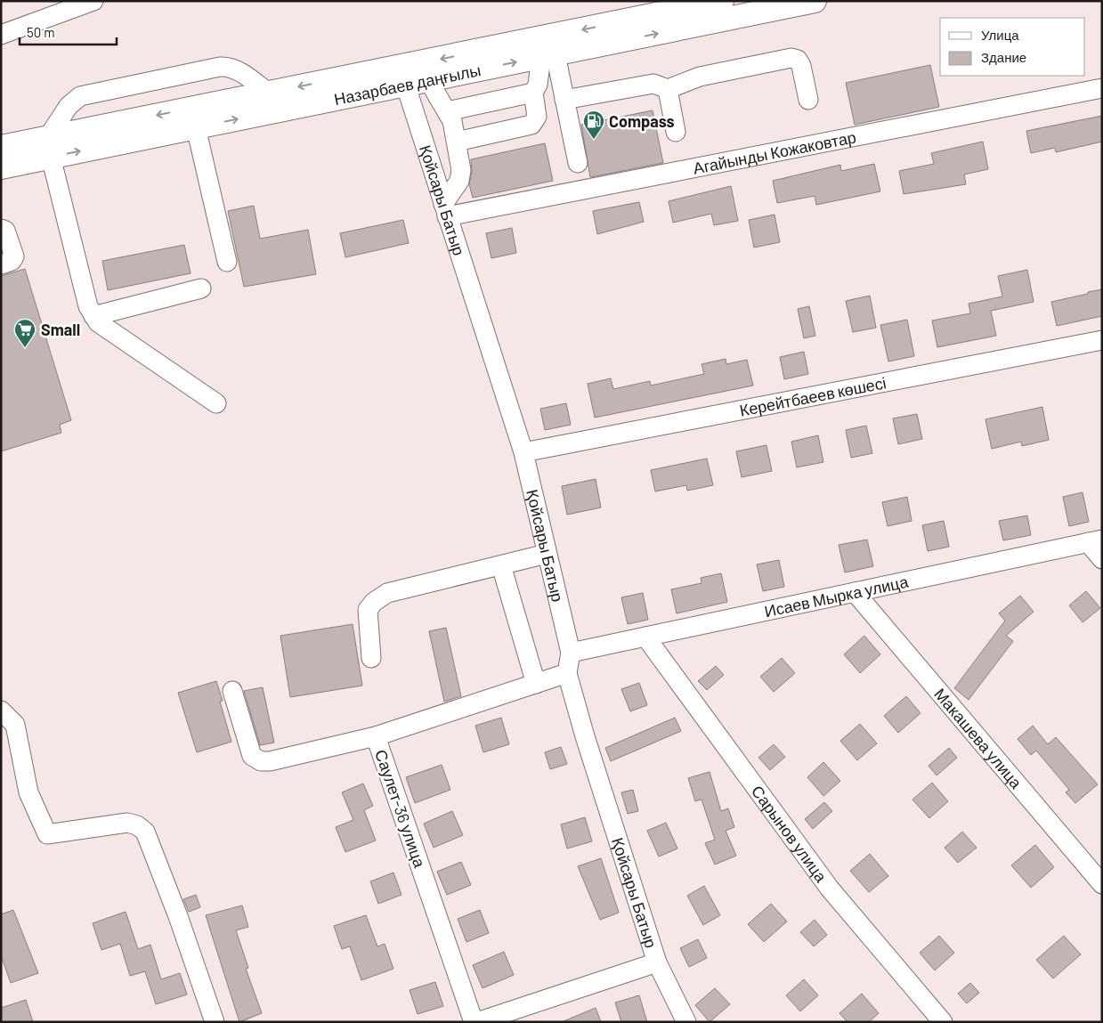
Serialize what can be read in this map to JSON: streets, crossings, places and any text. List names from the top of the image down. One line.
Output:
{"streets":{"main road":["Назарбаев даңғылы"],"street":["Агайынды Кожаковтар","Қойсары Батыр","Керейтбаеев көшесі","Исаев Мырка улица","Макашева улица","Саулет-36 улица","Сарынов улица"]},"crossings":[["Назарбаев даңғылы","Қойсары Батыр"],["Агайынды Кожаковтар","Қойсары Батыр"],["Қойсары Батыр","Керейтбаеев көшесі"],["Қойсары Батыр","Исаев Мырка улица"],["Қойсары Батыр","Саулет-36 улица"],["Исаев Мырка улица","Макашева улица"],["Исаев Мырка улица","Сарынов улица"]],"places":{"fuel station":["Compass"],"supermarket":["Small"]},"legend":["Улица","Здание"],"scale_bar":"50 m"}
